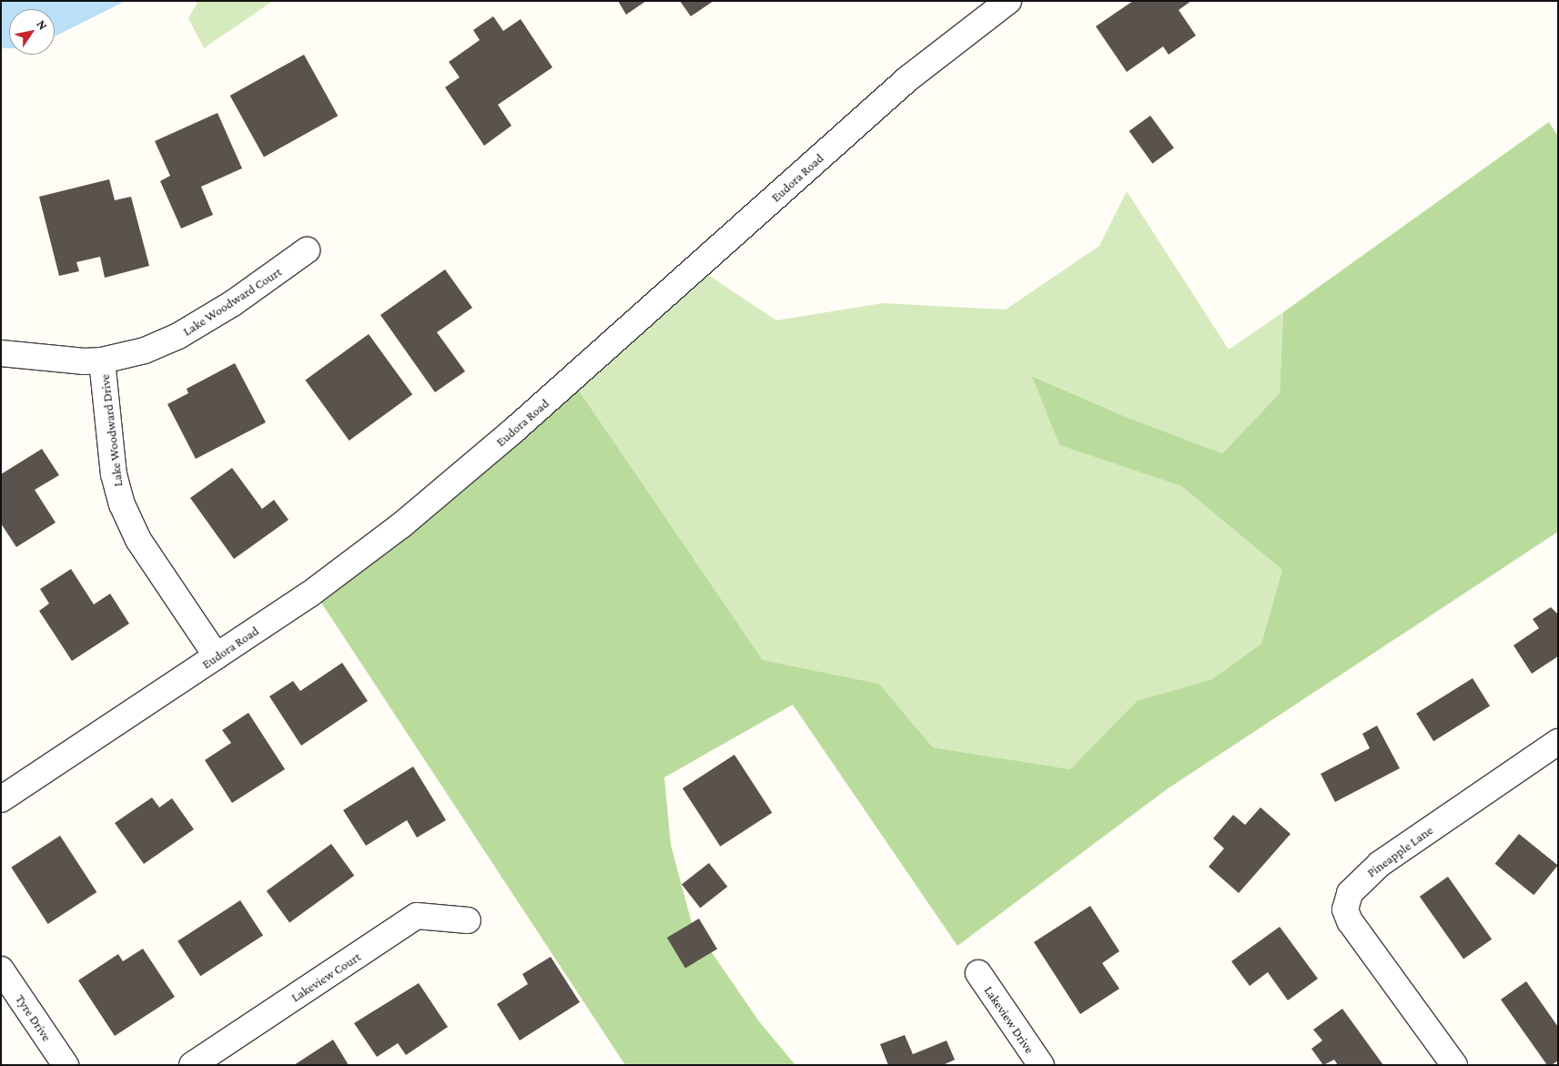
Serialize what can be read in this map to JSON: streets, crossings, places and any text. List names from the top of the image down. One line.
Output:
{"streets":{"street":["Eudora Road","Lake Woodward Court","Lake Woodward Drive","Pineapple Lane","Lakeview Court","Tyre Drive","Lakeview Drive"]},"crossings":[["Eudora Road","Lake Woodward Drive"],["Lake Woodward Court","Lake Woodward Drive"]],"north":"top right"}
